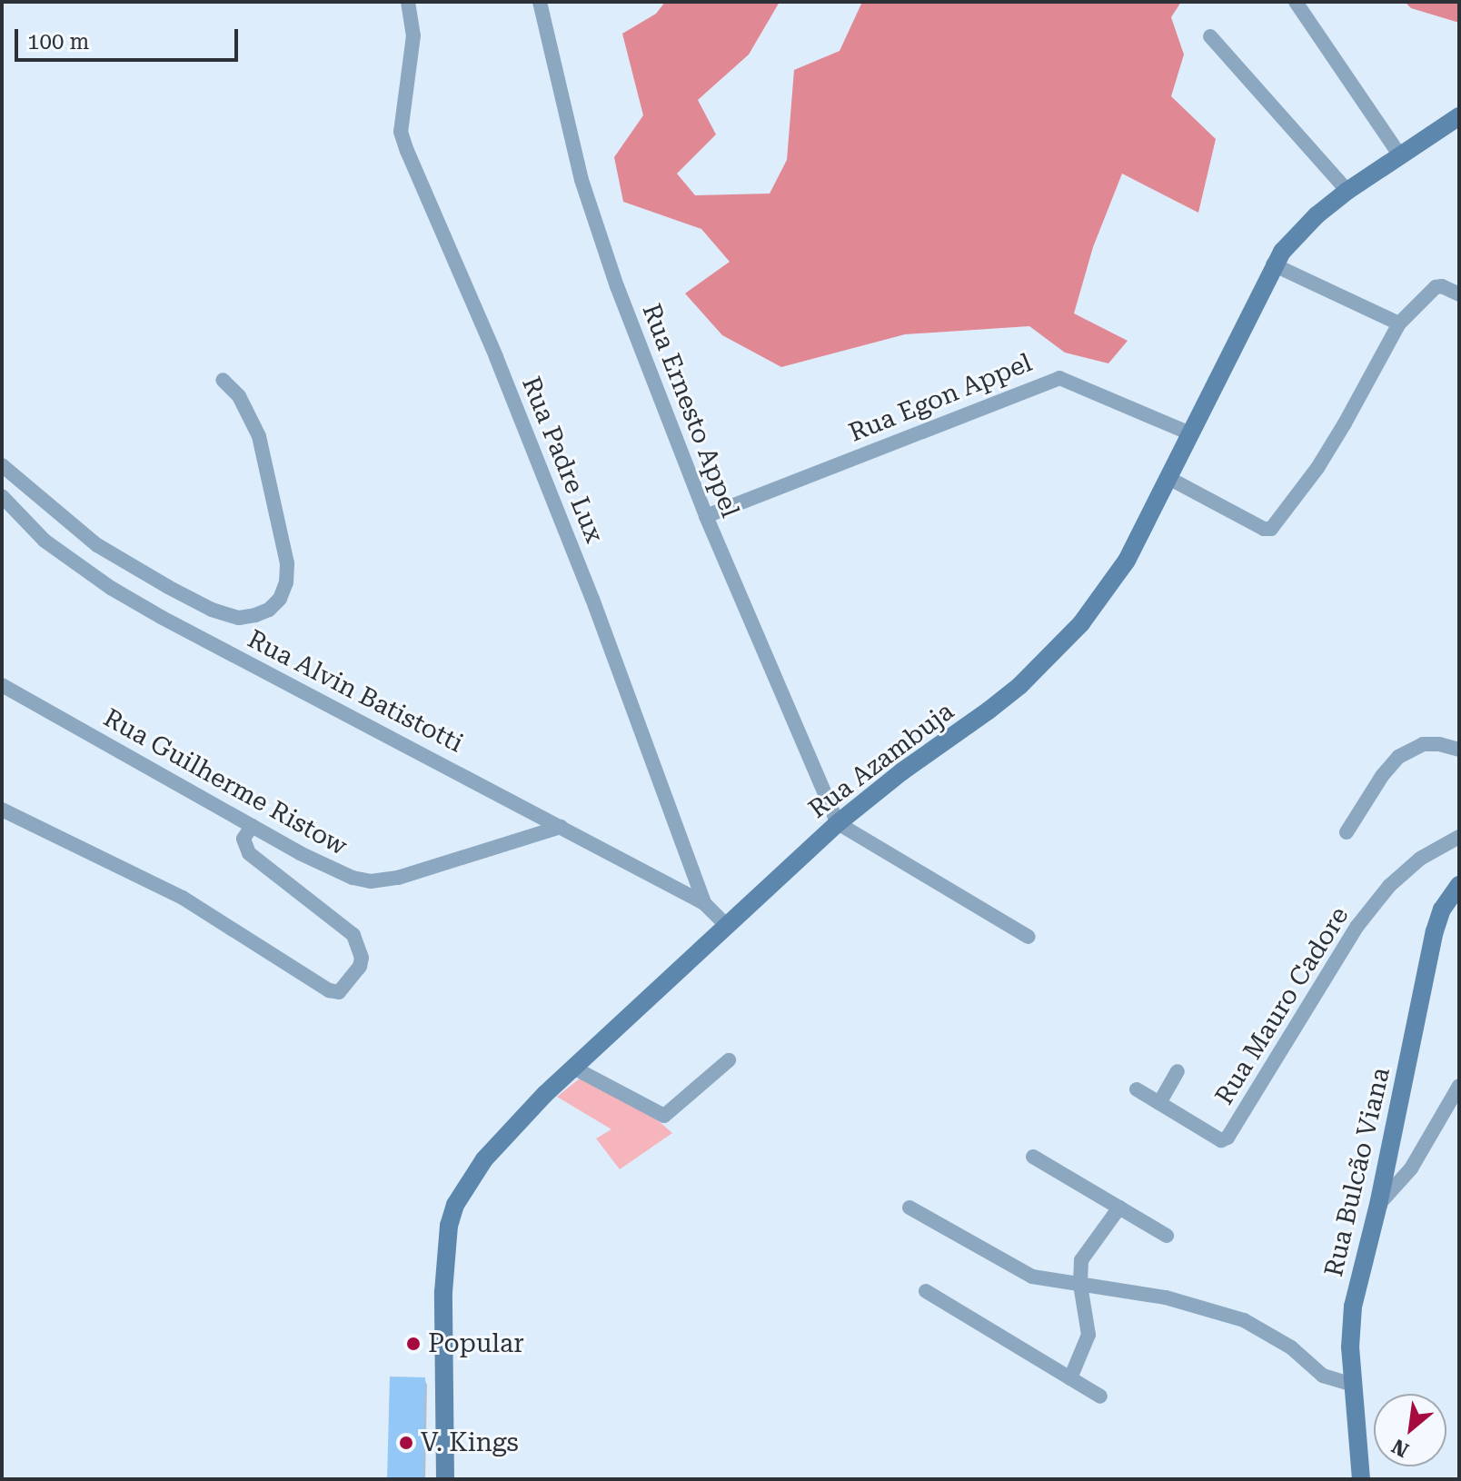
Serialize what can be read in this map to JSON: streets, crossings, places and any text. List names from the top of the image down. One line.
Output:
{"streets":{"main road":["Rua Azambuja","Rua Bulcão Viana"],"street":["Rua Egon Appel","Rua Ernesto Appel","Rua Padre Lux","Rua Alvin Batistotti","Rua Guilherme Ristow","Rua Mauro Cadore"]},"crossings":[["Rua Egon Appel","Rua Ernesto Appel"],["Rua Egon Appel","Rua Azambuja"],["Rua Ernesto Appel","Rua Azambuja"],["Rua Padre Lux","Rua Alvin Batistotti"],["Rua Padre Lux","Rua Azambuja"],["Rua Alvin Batistotti","Rua Guilherme Ristow"]],"places":["Popular","V. Kings"],"scale_bar":"100 m","north":"bottom left"}
